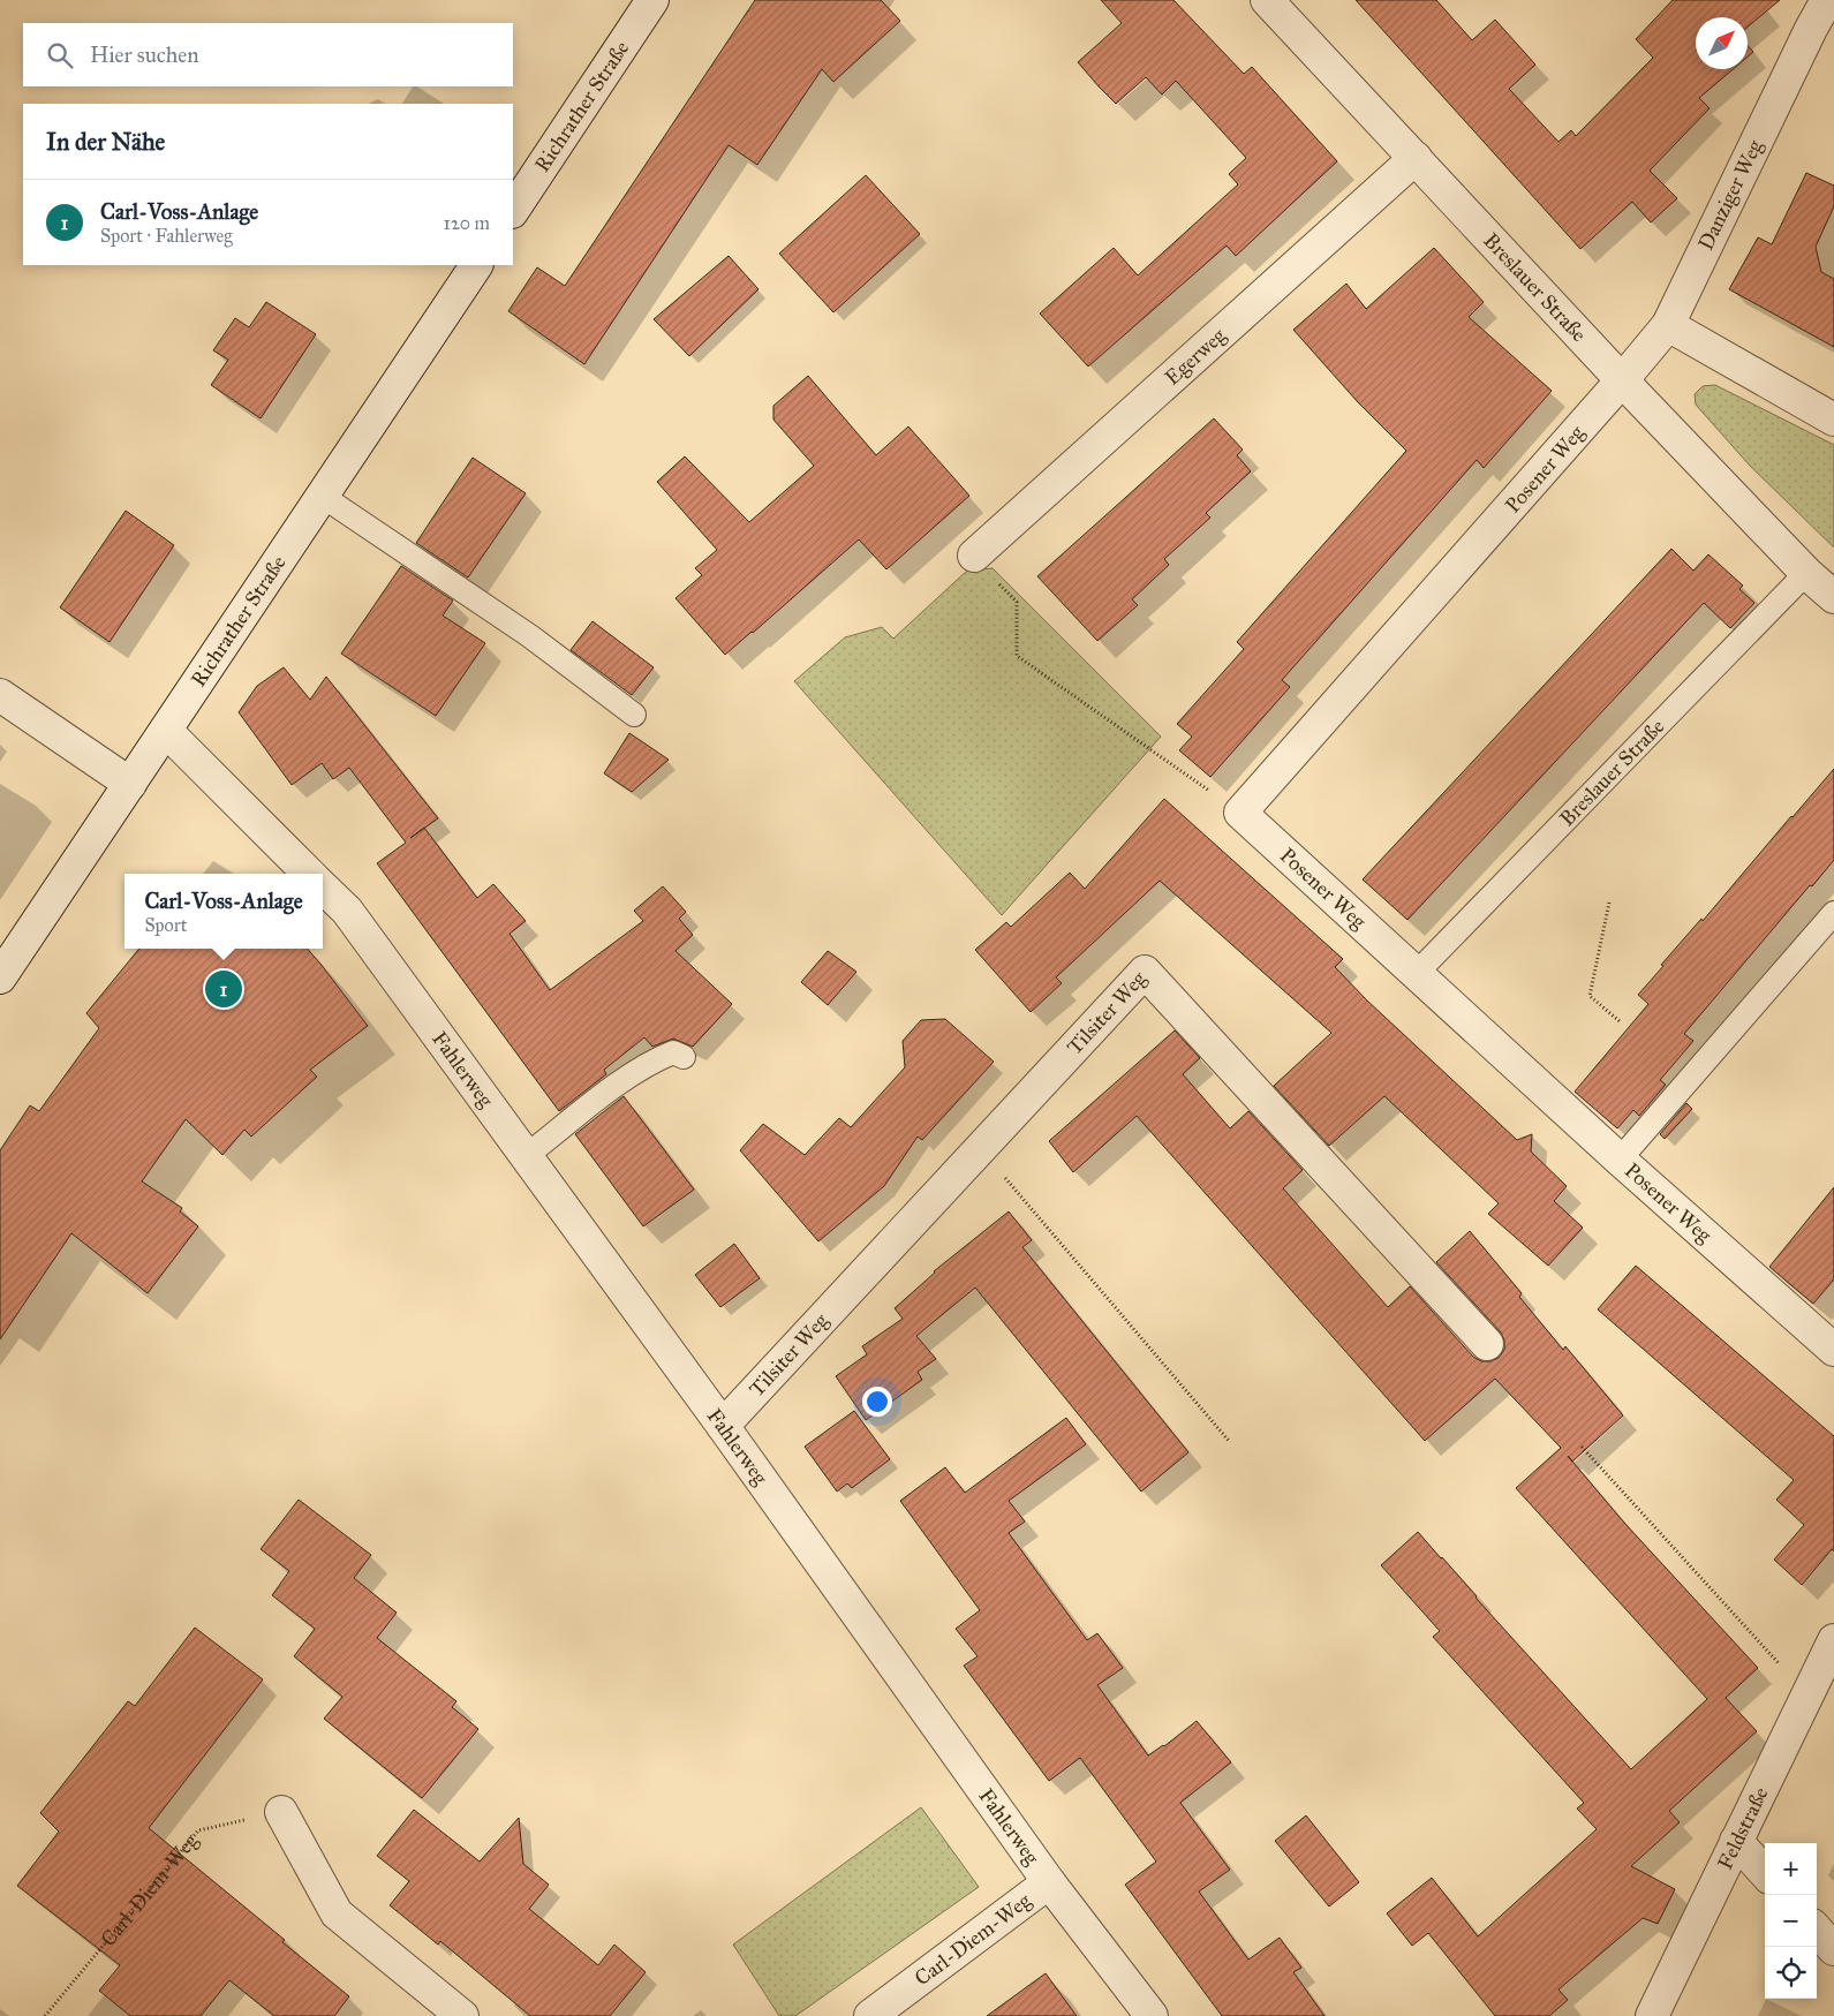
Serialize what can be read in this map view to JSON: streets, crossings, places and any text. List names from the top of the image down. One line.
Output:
{"streets":{"street":["Richrather Straße","Danziger Weg","Breslauer Straße","Egerweg","Posener Weg","Tilsiter Weg","Fahlerweg","Feldstraße","Carl-Diem-Weg"]},"crossings":[["Danziger Weg","Breslauer Straße"],["Danziger Weg","Posener Weg"],["Breslauer Straße","Egerweg"],["Breslauer Straße","Posener Weg"],["Tilsiter Weg","Fahlerweg"],["Fahlerweg","Carl-Diem-Weg"]],"north":"top right","page":{"search":"Hier suchen","heading":"In der Nähe","list":[{"mark":"1","name":"Carl-Voss-Anlage","note":"Sport · Fahlerweg","value":"120 m"}],"popup":["Carl-Voss-Anlage","Sport"],"pins":"1","map_buttons":["+","−"]}}
